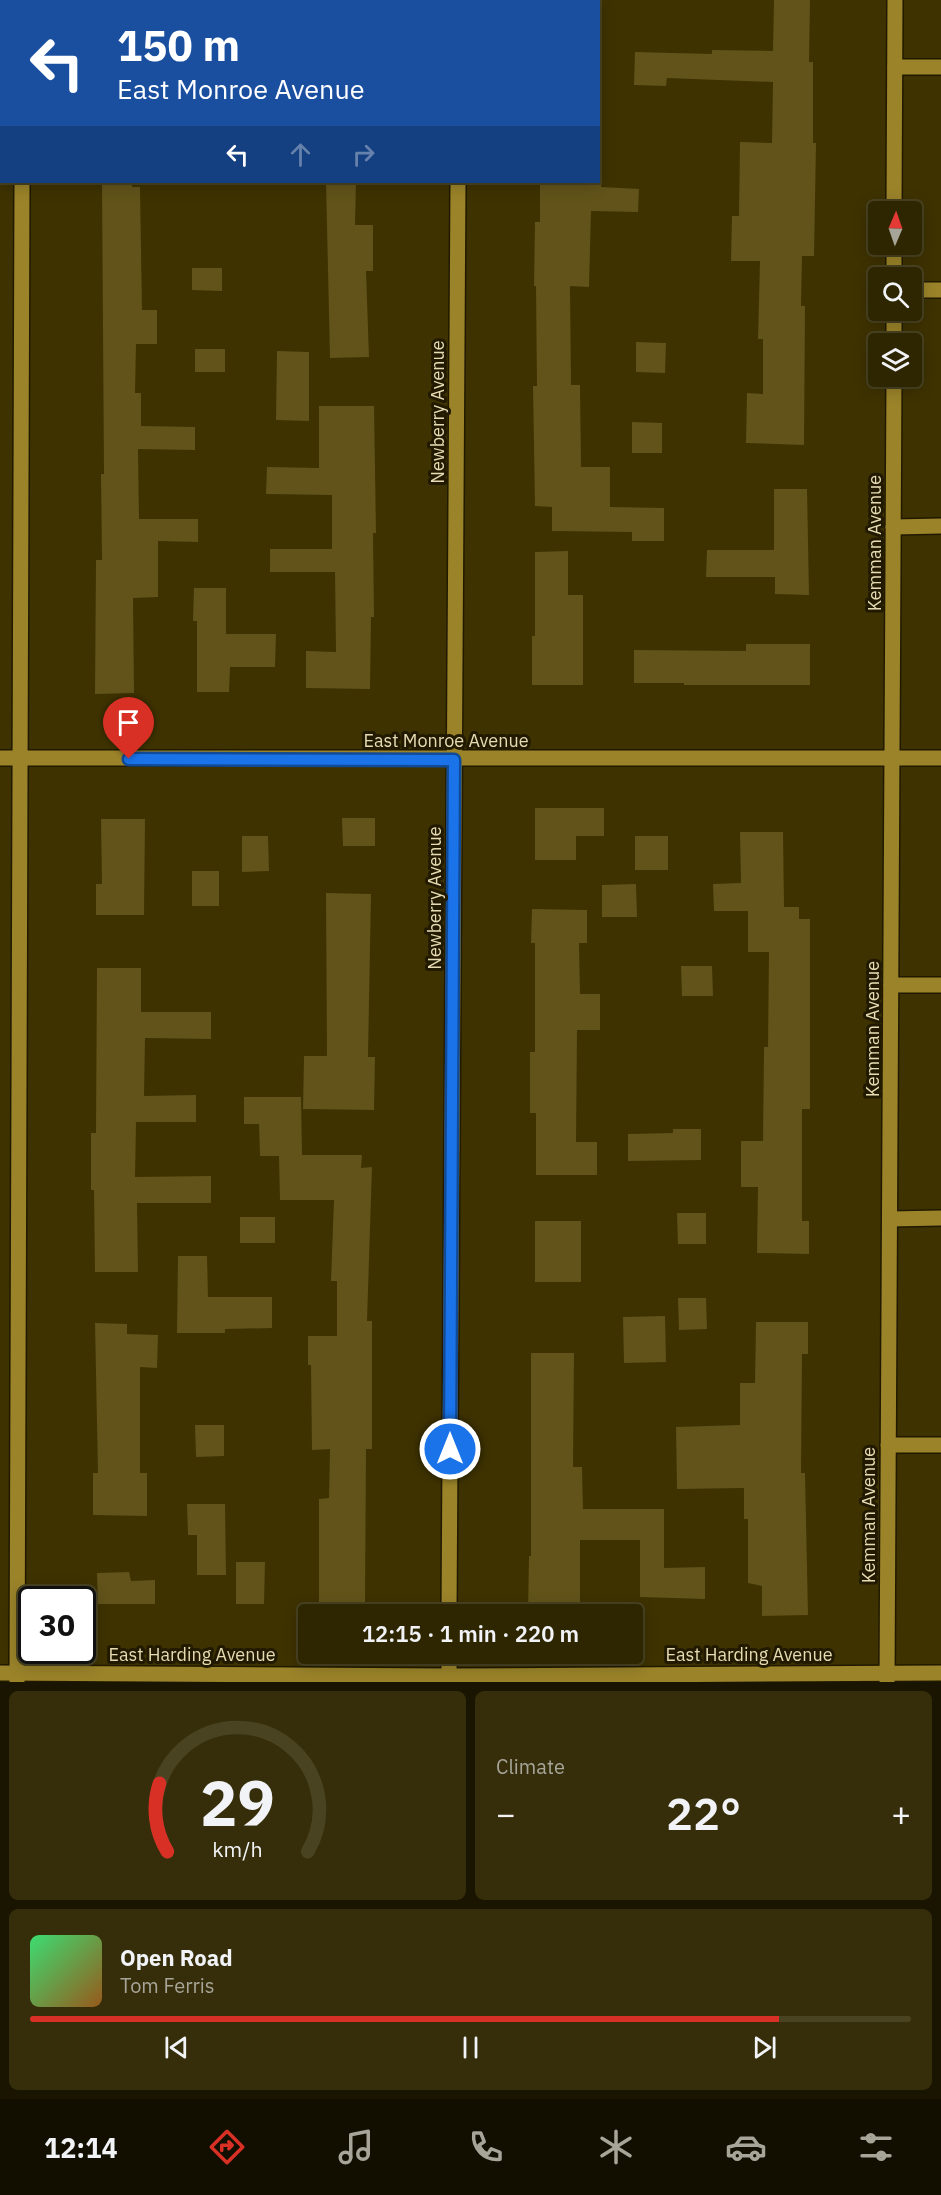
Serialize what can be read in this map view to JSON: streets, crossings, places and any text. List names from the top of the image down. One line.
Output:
{"streets":{"street":["Newberry Avenue","Kemman Avenue","East Monroe Avenue","East Harding Avenue"]},"crossings":[["Newberry Avenue","East Monroe Avenue"],["Kemman Avenue","East Monroe Avenue"],["Kemman Avenue","East Harding Avenue"]],"north":"top","page":{"turn":["150 m","East Monroe Avenue"],"limit":"30","trip":"12:15 · 1 min · 220 m","tile":"Climate","heat":["−","22°","+"],"song":["Open Road","Tom Ferris"],"tabs":"12:14","gauge":["29","km/h"]}}
